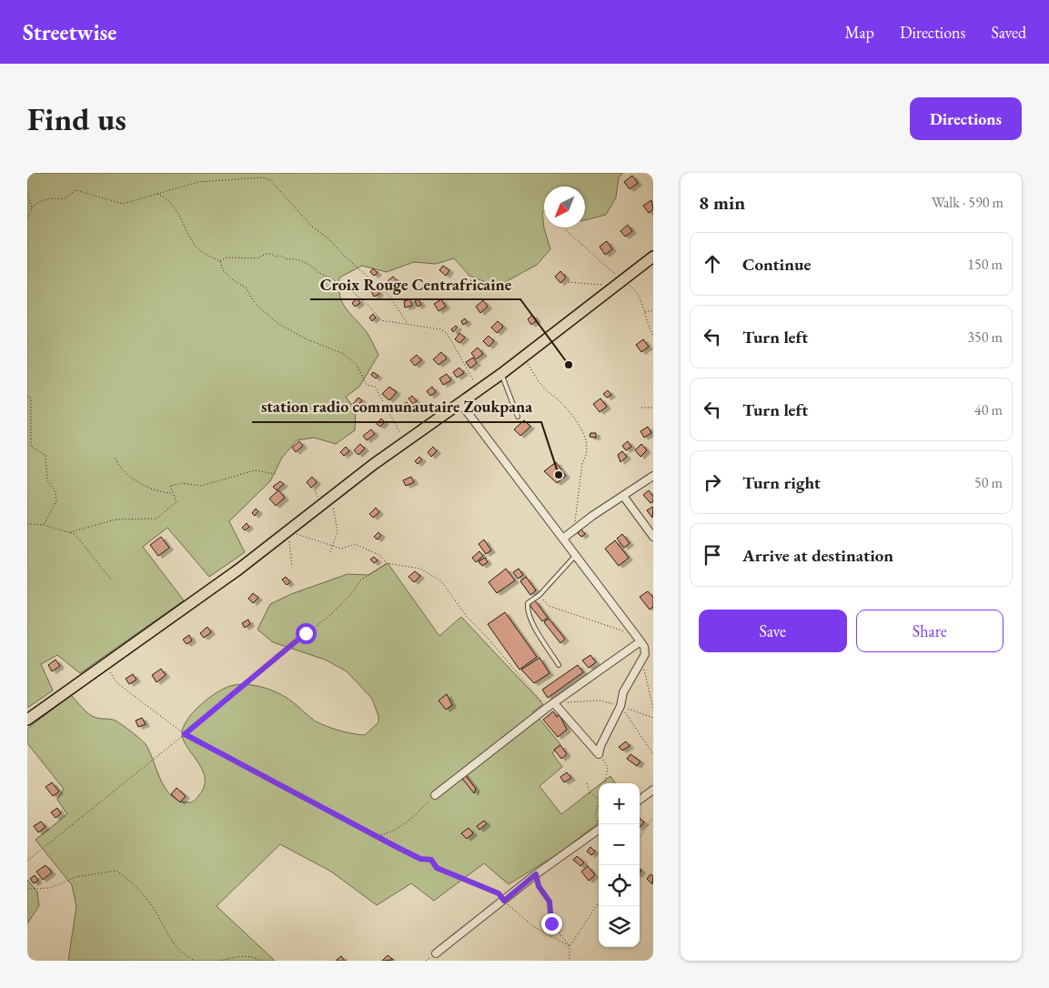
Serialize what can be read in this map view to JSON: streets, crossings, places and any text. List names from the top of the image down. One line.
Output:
{"places":["Croix Rouge Centrafricaine","station radio communautaire Zoukpana"],"north":"bottom left","page":{"header":"Streetwise","nav":["Map","Directions","Saved"],"buttons":["Directions",["Save","Share"]],"title":"Find us","heading":["8 min","Walk · 590 m"],"list":[["Continue","150 m"],["Turn left","350 m"],["Turn left","40 m"],["Turn right","50 m"],"Arrive at destination"],"map_buttons":["+","−"]}}
